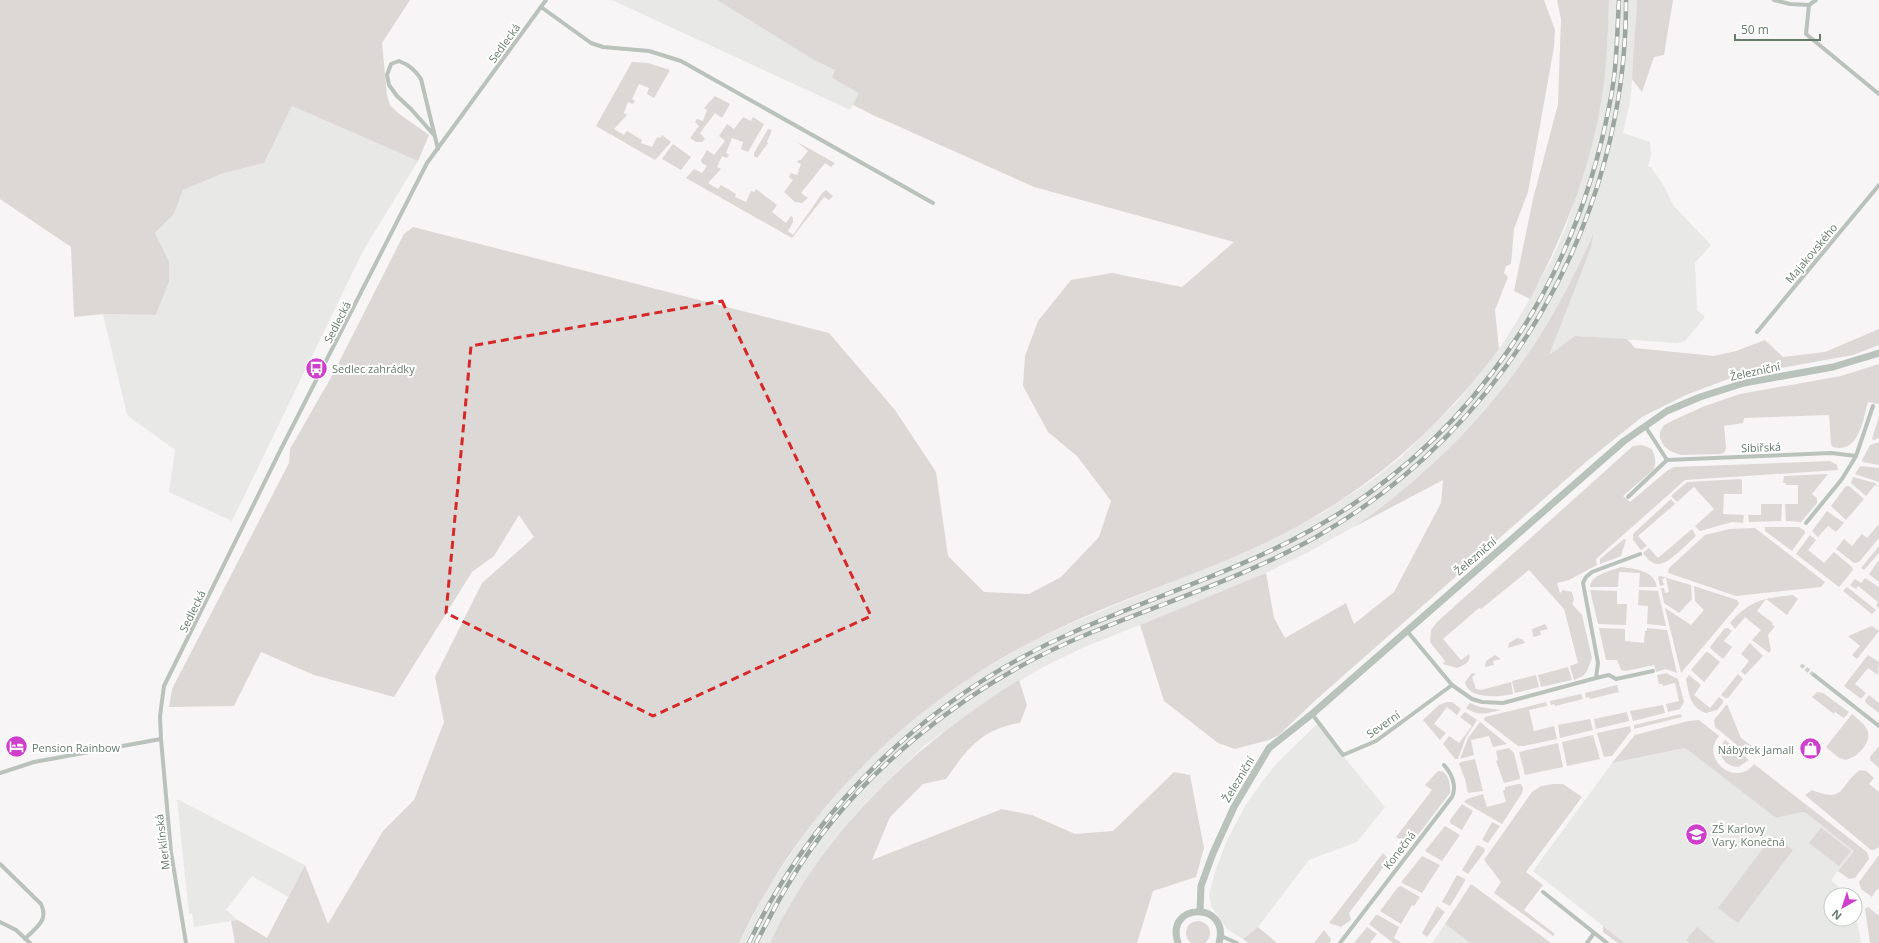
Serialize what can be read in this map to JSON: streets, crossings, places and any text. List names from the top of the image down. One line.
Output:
{"streets":{"street":["Sedlecká","Majakovského","Železniční","Sibiřská","Severní","Merklínská","Konečná"]},"crossings":[["Sedlecká","Merklínská"],["Železniční","Severní"]],"places":{"bus stop":["Sedlec zahrádky"],"hotel":["Pension Rainbow"],"shop":["Nábytek Jamall"],"school or university":["ZŠ Karlovy Vary, Konečná"]},"scale_bar":"50 m","north":"bottom left"}
